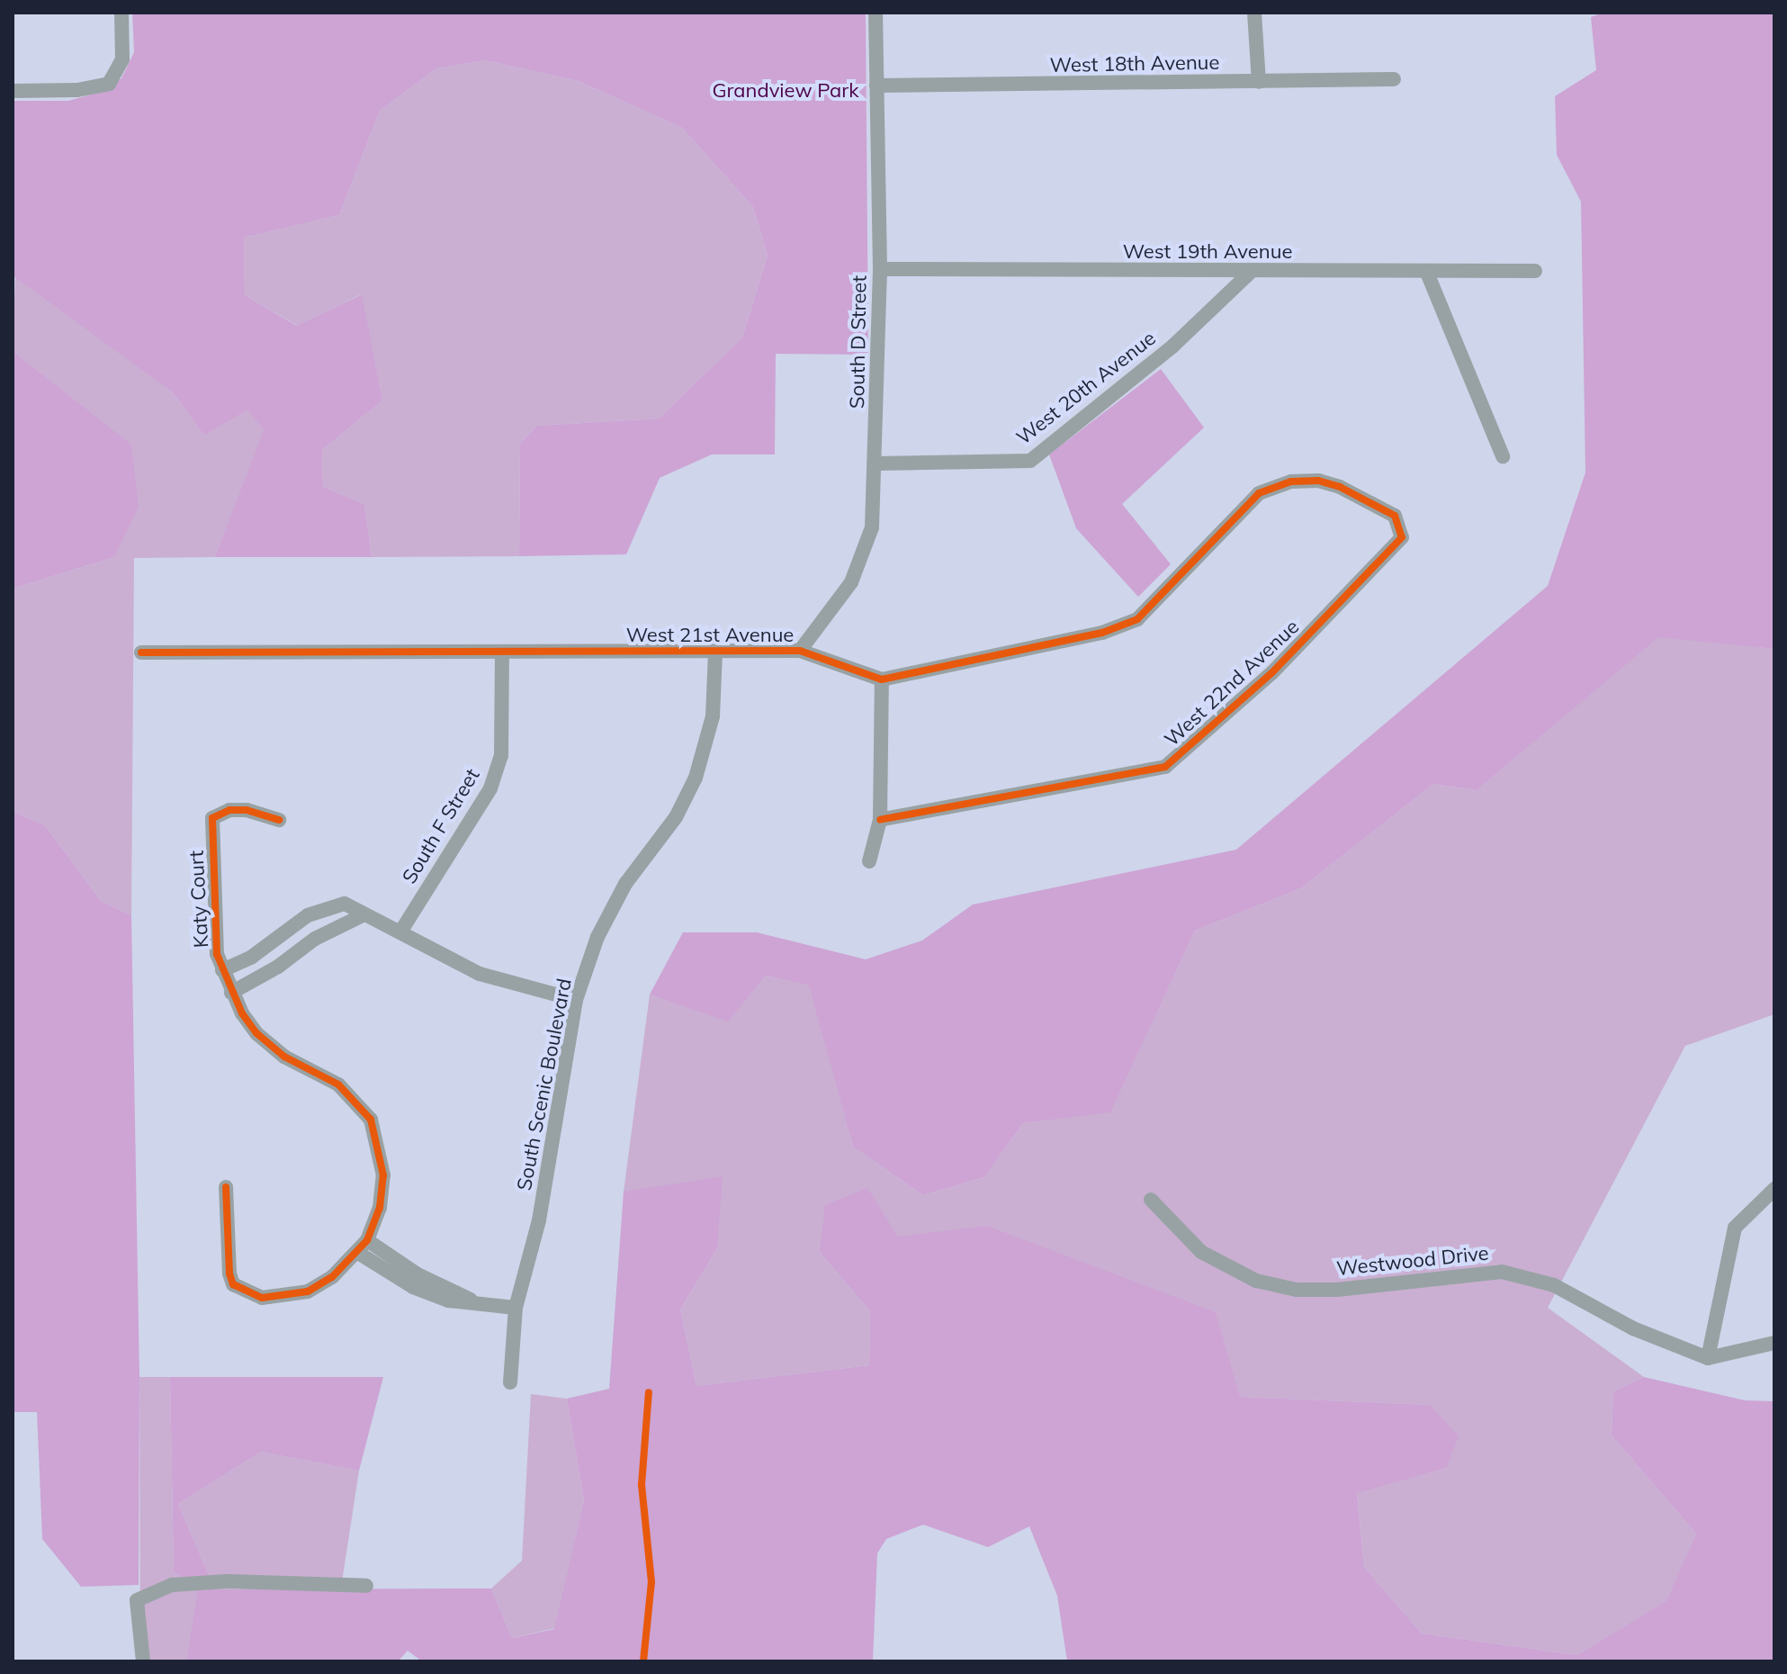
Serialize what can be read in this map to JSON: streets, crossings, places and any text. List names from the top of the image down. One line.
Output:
{"streets":{"street":["West 18th Avenue","West 19th Avenue","South D Street","West 20th Avenue","West 21st Avenue","West 22nd Avenue","South F Street","Katy Court","South Scenic Boulevard","Westwood Drive"]},"crossings":[["West 18th Avenue","South D Street"],["West 19th Avenue","South D Street"],["West 19th Avenue","West 20th Avenue"],["South D Street","West 20th Avenue"],["South D Street","West 21st Avenue"],["West 21st Avenue","West 22nd Avenue"],["West 21st Avenue","South F Street"],["West 21st Avenue","South Scenic Boulevard"]],"parks":["Grandview Park"]}
